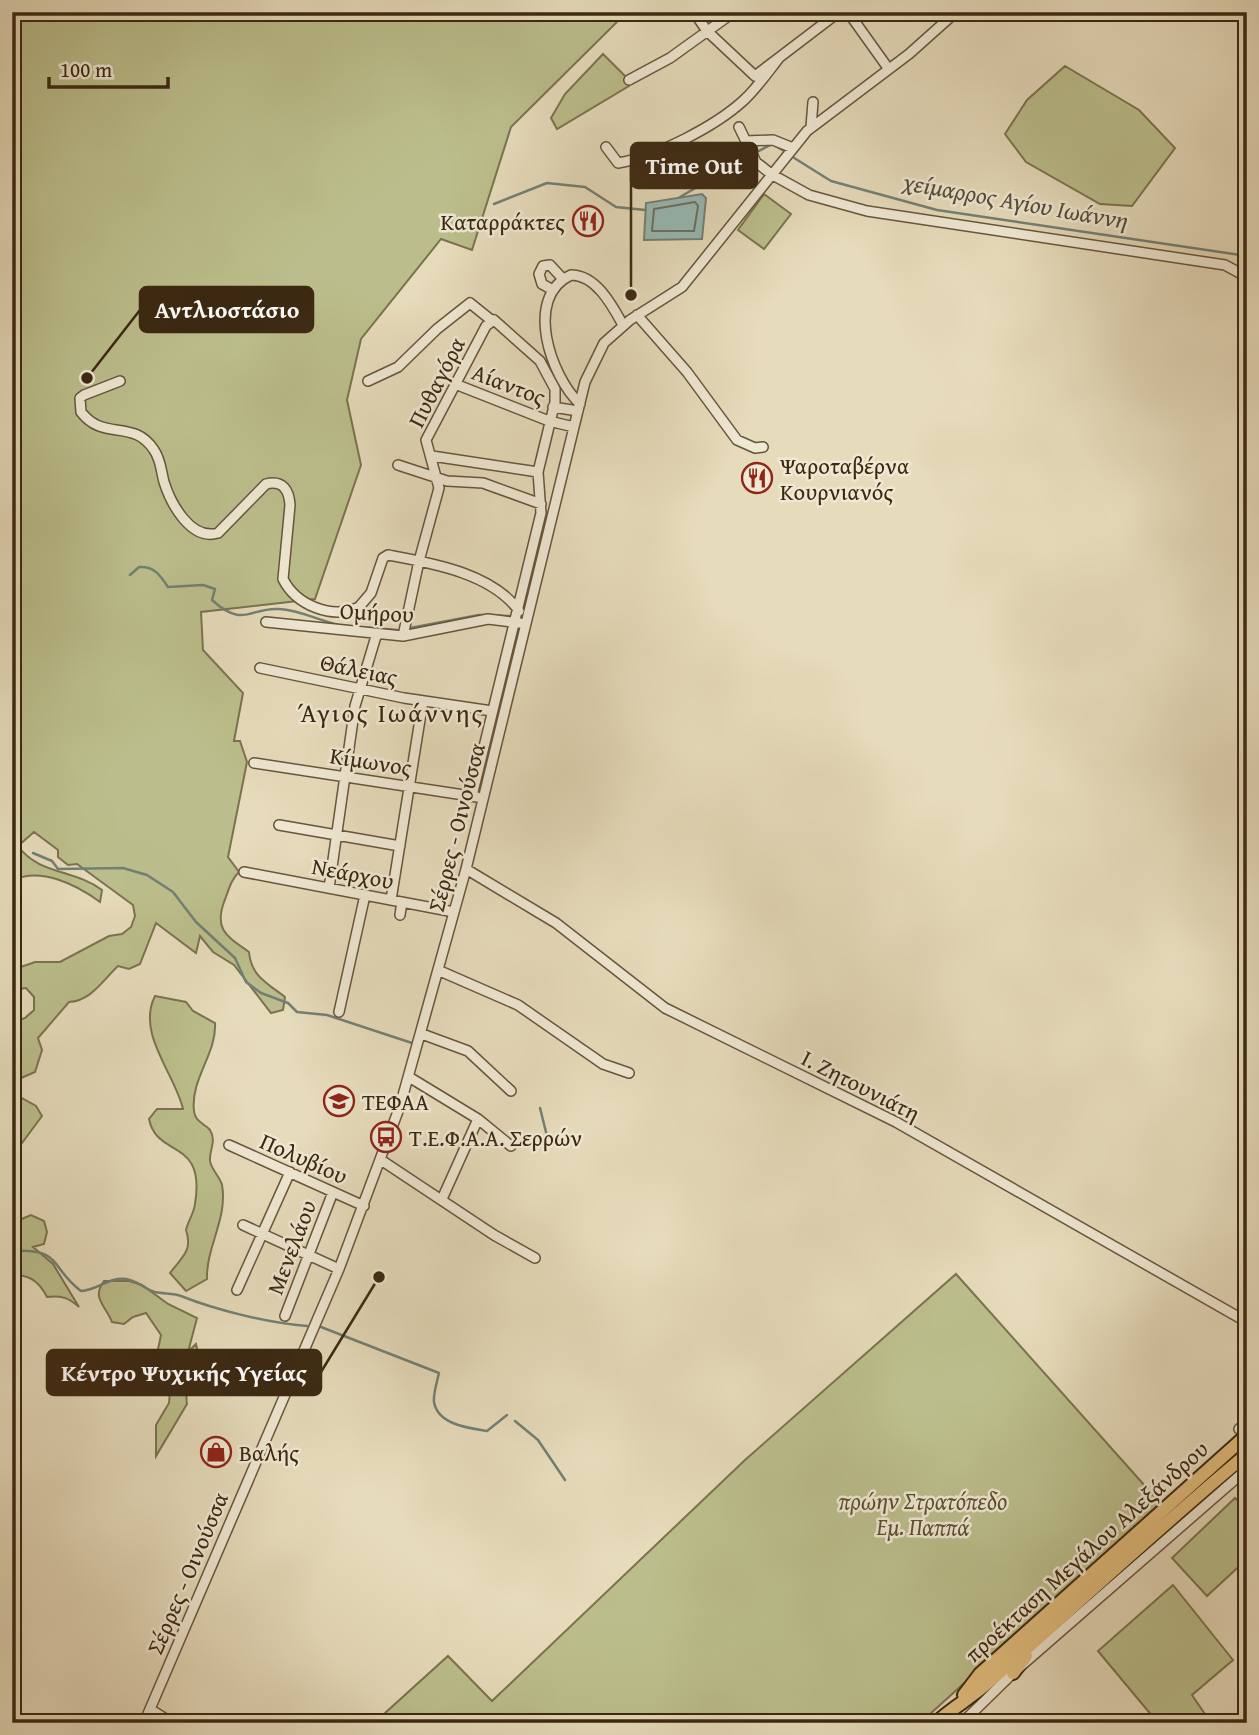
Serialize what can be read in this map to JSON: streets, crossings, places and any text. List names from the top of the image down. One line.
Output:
{"streets":{"main road":["προέκταση Μεγάλου Αλεξάνδρου"],"street":["Πυθαγόρα","Αίαντος","Ομήρου","Θάλειας","Κίμωνος","Σέρρες - Οινούσσα","Νεάρχου","Ι. Ζητουνιάτη","Πολυβίου","Μενελάου"]},"crossings":[["Πυθαγόρα","Αίαντος"],["Αίαντος","Σέρρες - Οινούσσα"],["Ομήρου","Σέρρες - Οινούσσα"],["Κίμωνος","Σέρρες - Οινούσσα"],["Σέρρες - Οινούσσα","Νεάρχου"],["Σέρρες - Οινούσσα","Ι. Ζητουνιάτη"],["Σέρρες - Οινούσσα","Πολυβίου"],["Πολυβίου","Μενελάου"]],"districts":["Άγιος Ιωάννης"],"water":["χείμαρρος Αγίου Ιωάννη"],"parks":["πρώην Στρατόπεδο Εμ. Παππά"],"places":{"restaurant":["Καταρράκτες","Ψαροταβέρνα Κουρνιανός"],"other":["Time Out","Αντλιοστάσιο","Κέντρο Ψυχικής Υγείας"],"school or university":["ΤΕΦΑΑ"],"bus stop":["Τ.Ε.Φ.Α.Α. Σερρών"],"shop":["Βαλής"]},"scale_bar":"100 m"}
